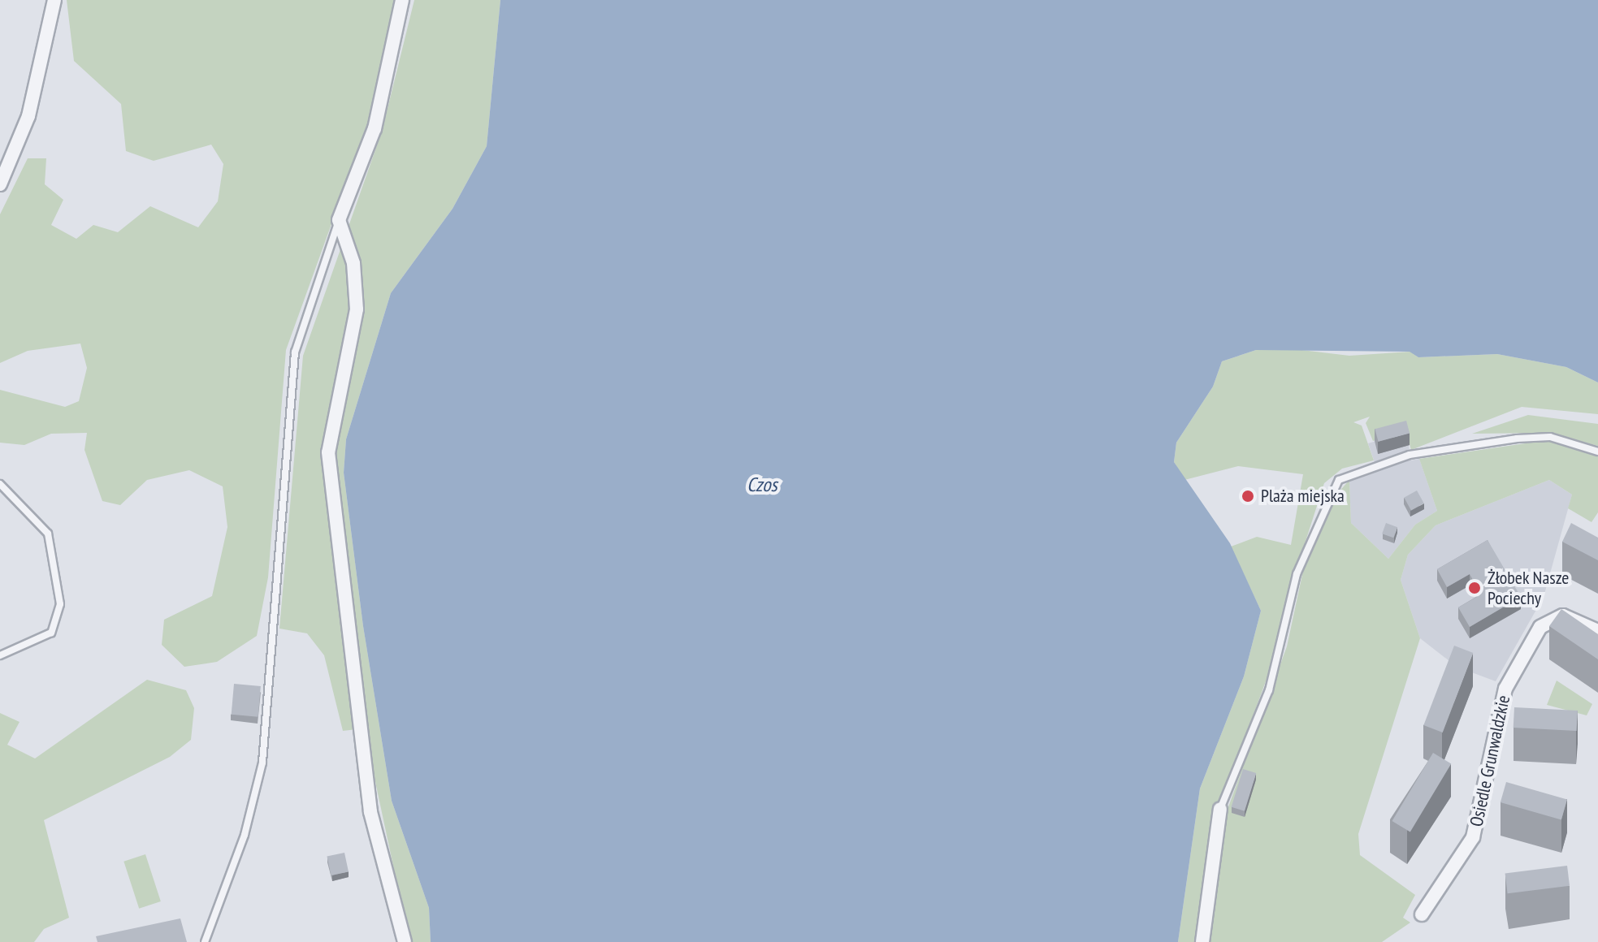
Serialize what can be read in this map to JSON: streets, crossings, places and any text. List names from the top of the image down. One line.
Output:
{"streets":{"street":["Osiedle Grunwaldzkie"]},"water":["Czos"],"places":["Plaża miejska","Żłobek Nasze Pociechy"]}
